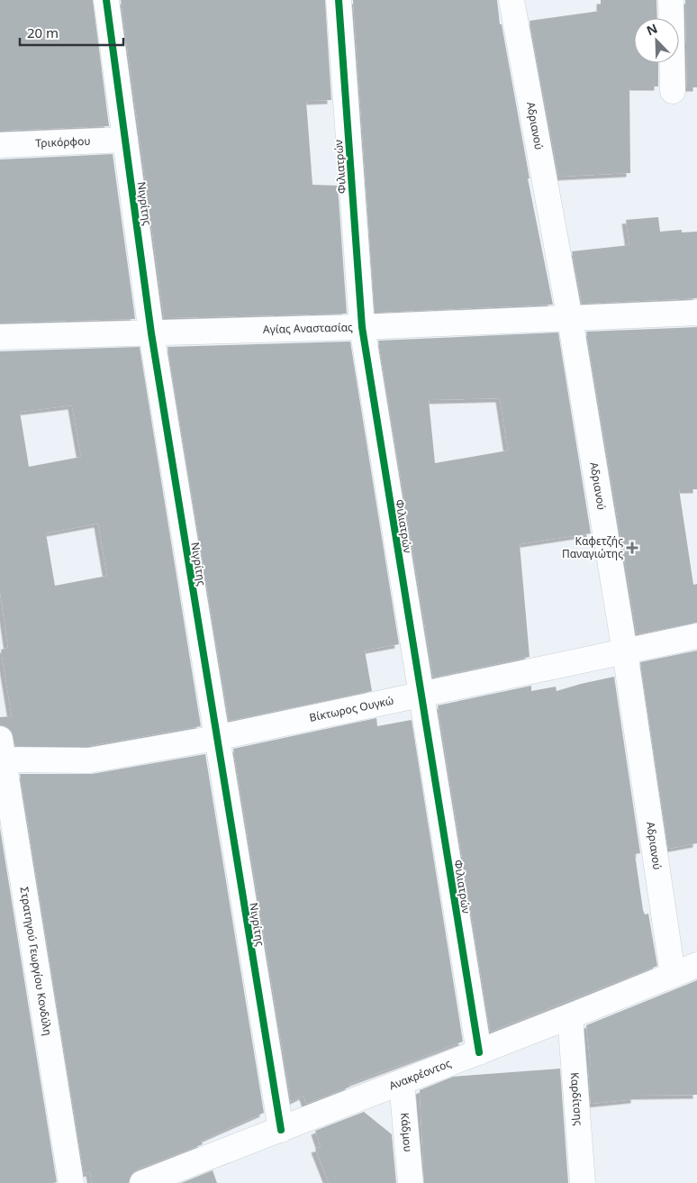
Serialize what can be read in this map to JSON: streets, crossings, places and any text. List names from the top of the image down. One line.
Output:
{"streets":{"street":["Αδριανού","Τρικόρφου","Φιλιατρών","Νιγρίτης","Αγίας Αναστασίας","Βίκτωρος Ουγκώ","Στρατηγού Γεωργίου Κονδύλη","Ανακρέοντος","Καρδίτσης","Κάδμου"]},"crossings":[["Αδριανού","Αγίας Αναστασίας"],["Αδριανού","Βίκτωρος Ουγκώ"],["Αδριανού","Ανακρέοντος"],["Τρικόρφου","Νιγρίτης"],["Φιλιατρών","Αγίας Αναστασίας"],["Φιλιατρών","Βίκτωρος Ουγκώ"],["Φιλιατρών","Ανακρέοντος"],["Νιγρίτης","Αγίας Αναστασίας"],["Νιγρίτης","Βίκτωρος Ουγκώ"],["Νιγρίτης","Ανακρέοντος"],["Βίκτωρος Ουγκώ","Στρατηγού Γεωργίου Κονδύλη"],["Ανακρέοντος","Καρδίτσης"],["Ανακρέοντος","Κάδμου"]],"places":{"health":["Καφετζής Παναγιώτης"]},"scale_bar":"20 m","north":"top left"}
